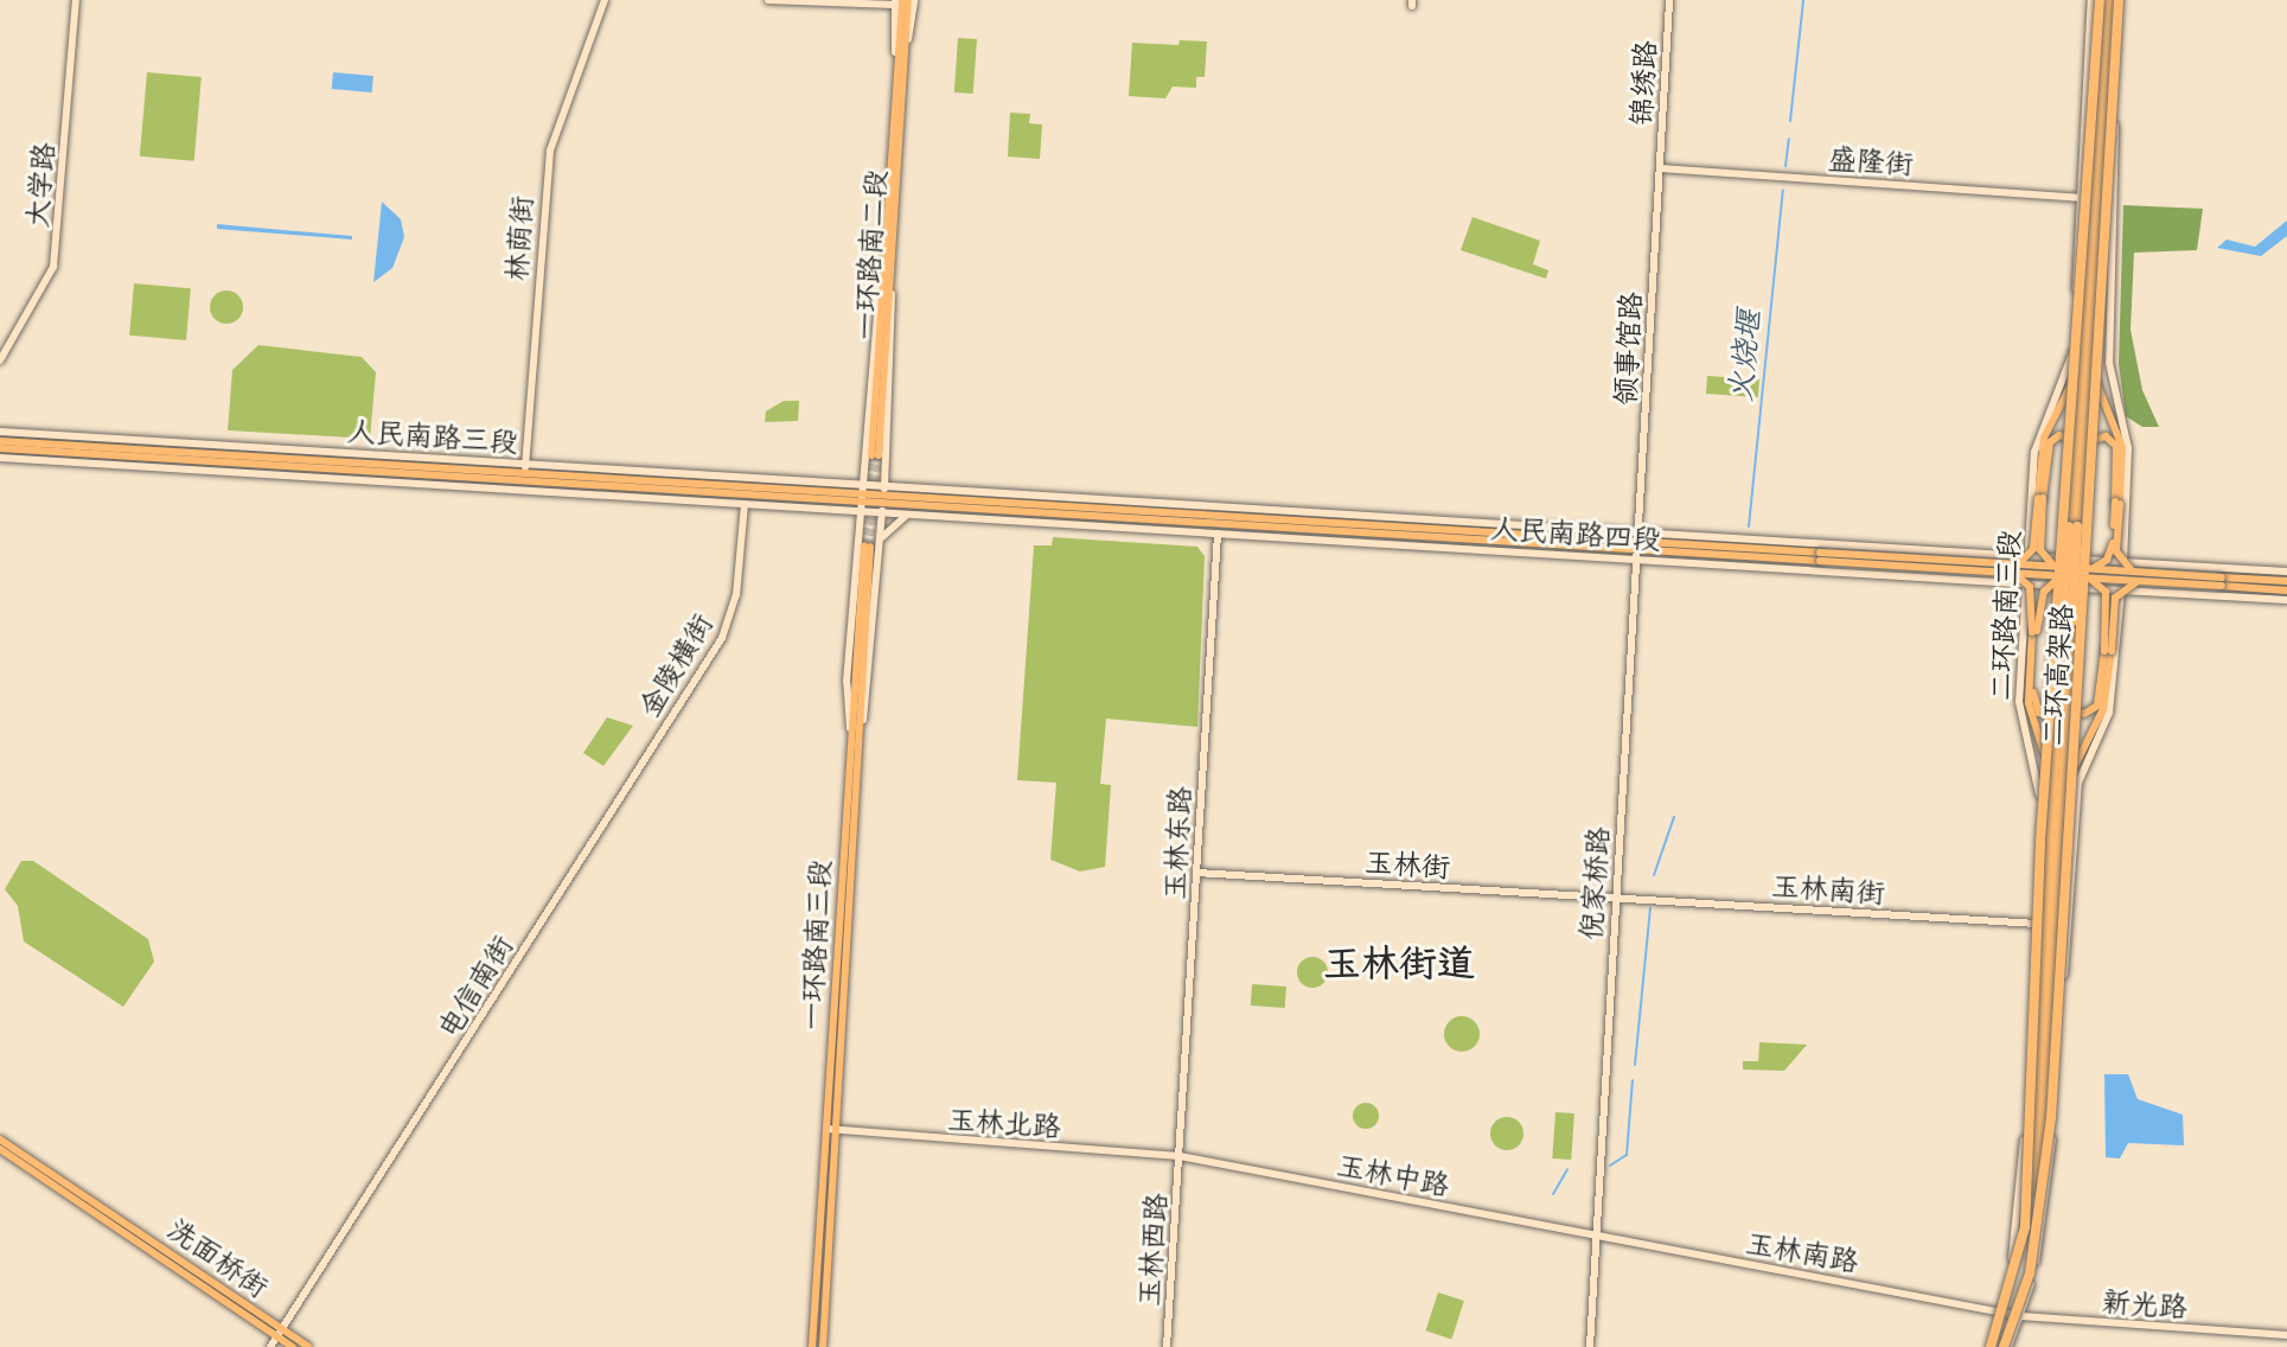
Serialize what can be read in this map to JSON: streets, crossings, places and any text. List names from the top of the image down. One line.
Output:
{"streets":{"highway":["二环高架路"],"main road":["一环路南二段","人民南路三段","人民南路四段","一环路南三段","洗面桥街"],"street":["锦绣路","盛隆街","大学路","林荫街","领事馆路","二环路南三段","金陵横街","玉林东路","玉林街","倪家桥路","玉林南街","电信南街","玉林北路","玉林中路","玉林西路","玉林南路","新光路"]},"crossings":[["锦绣路","盛隆街"],["锦绣路","领事馆路"],["盛隆街","领事馆路"],["林荫街","人民南路三段"],["领事馆路","人民南路四段"],["领事馆路","倪家桥路"],["人民南路三段","人民南路四段"],["人民南路三段","金陵横街"],["人民南路四段","二环路南三段"],["人民南路四段","玉林东路"],["人民南路四段","倪家桥路"],["二环路南三段","二环高架路"],["二环路南三段","玉林南街"],["二环路南三段","玉林南路"],["二环路南三段","新光路"],["金陵横街","电信南街"],["玉林东路","玉林街"],["玉林东路","玉林北路"],["玉林东路","玉林中路"],["玉林东路","玉林西路"],["玉林街","倪家桥路"],["玉林街","玉林南街"],["倪家桥路","玉林南街"],["倪家桥路","玉林中路"],["倪家桥路","玉林南路"],["一环路南三段","玉林北路"],["电信南街","洗面桥街"],["玉林北路","玉林中路"],["玉林北路","玉林西路"],["玉林中路","玉林西路"],["玉林中路","玉林南路"],["玉林南路","新光路"]],"districts":["玉林街道"],"water":["火烧堰"]}
